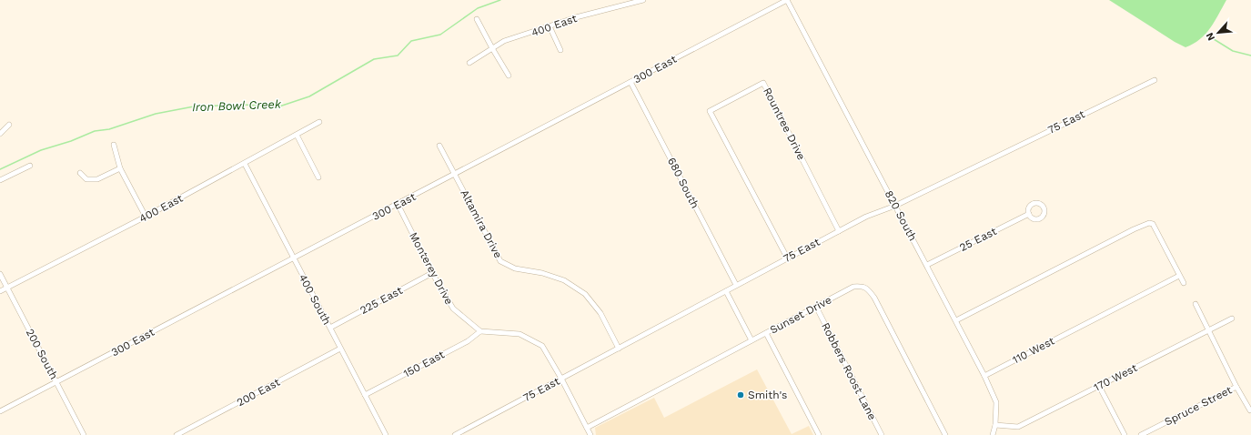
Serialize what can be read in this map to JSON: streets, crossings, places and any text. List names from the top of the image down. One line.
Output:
{"streets":{"street":["400 East","300 East","75 East","Rountree Drive","680 South","820 South","Altamira Drive","25 East","Monterey Drive","400 South","225 East","Sunset Drive","110 West","200 South","150 East","Robbers Roost Lane","170 West","200 East","Spruce Street"]},"crossings":[["400 East","400 South"],["400 East","200 South"],["300 East","680 South"],["300 East","820 South"],["300 East","Altamira Drive"],["300 East","Monterey Drive"],["300 East","400 South"],["300 East","200 South"],["75 East","Rountree Drive"],["75 East","680 South"],["75 East","820 South"],["75 East","Altamira Drive"],["820 South","25 East"],["820 South","110 West"],["820 South","170 West"],["Monterey Drive","225 East"],["Monterey Drive","150 East"],["400 South","225 East"],["400 South","150 East"],["400 South","200 East"],["Sunset Drive","Robbers Roost Lane"]],"water":["Iron Bowl Creek"],"places":["Smith's"],"north":"bottom left"}
